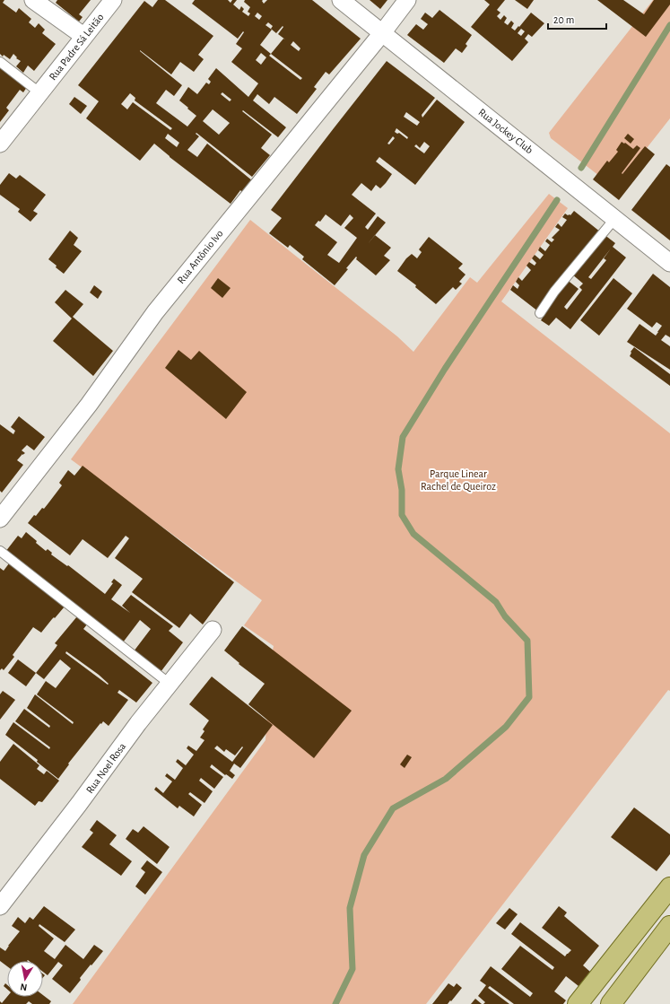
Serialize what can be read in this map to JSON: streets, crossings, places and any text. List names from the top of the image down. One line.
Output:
{"streets":{"street":["Rua Padre Sá Leitão","Rua Jockey Club","Rua Antônio Ivo","Rua Noel Rosa"]},"crossings":[["Rua Jockey Club","Rua Antônio Ivo"]],"parks":["Parque Linear Rachel de Queiroz"],"scale_bar":"20 m","north":"bottom"}
